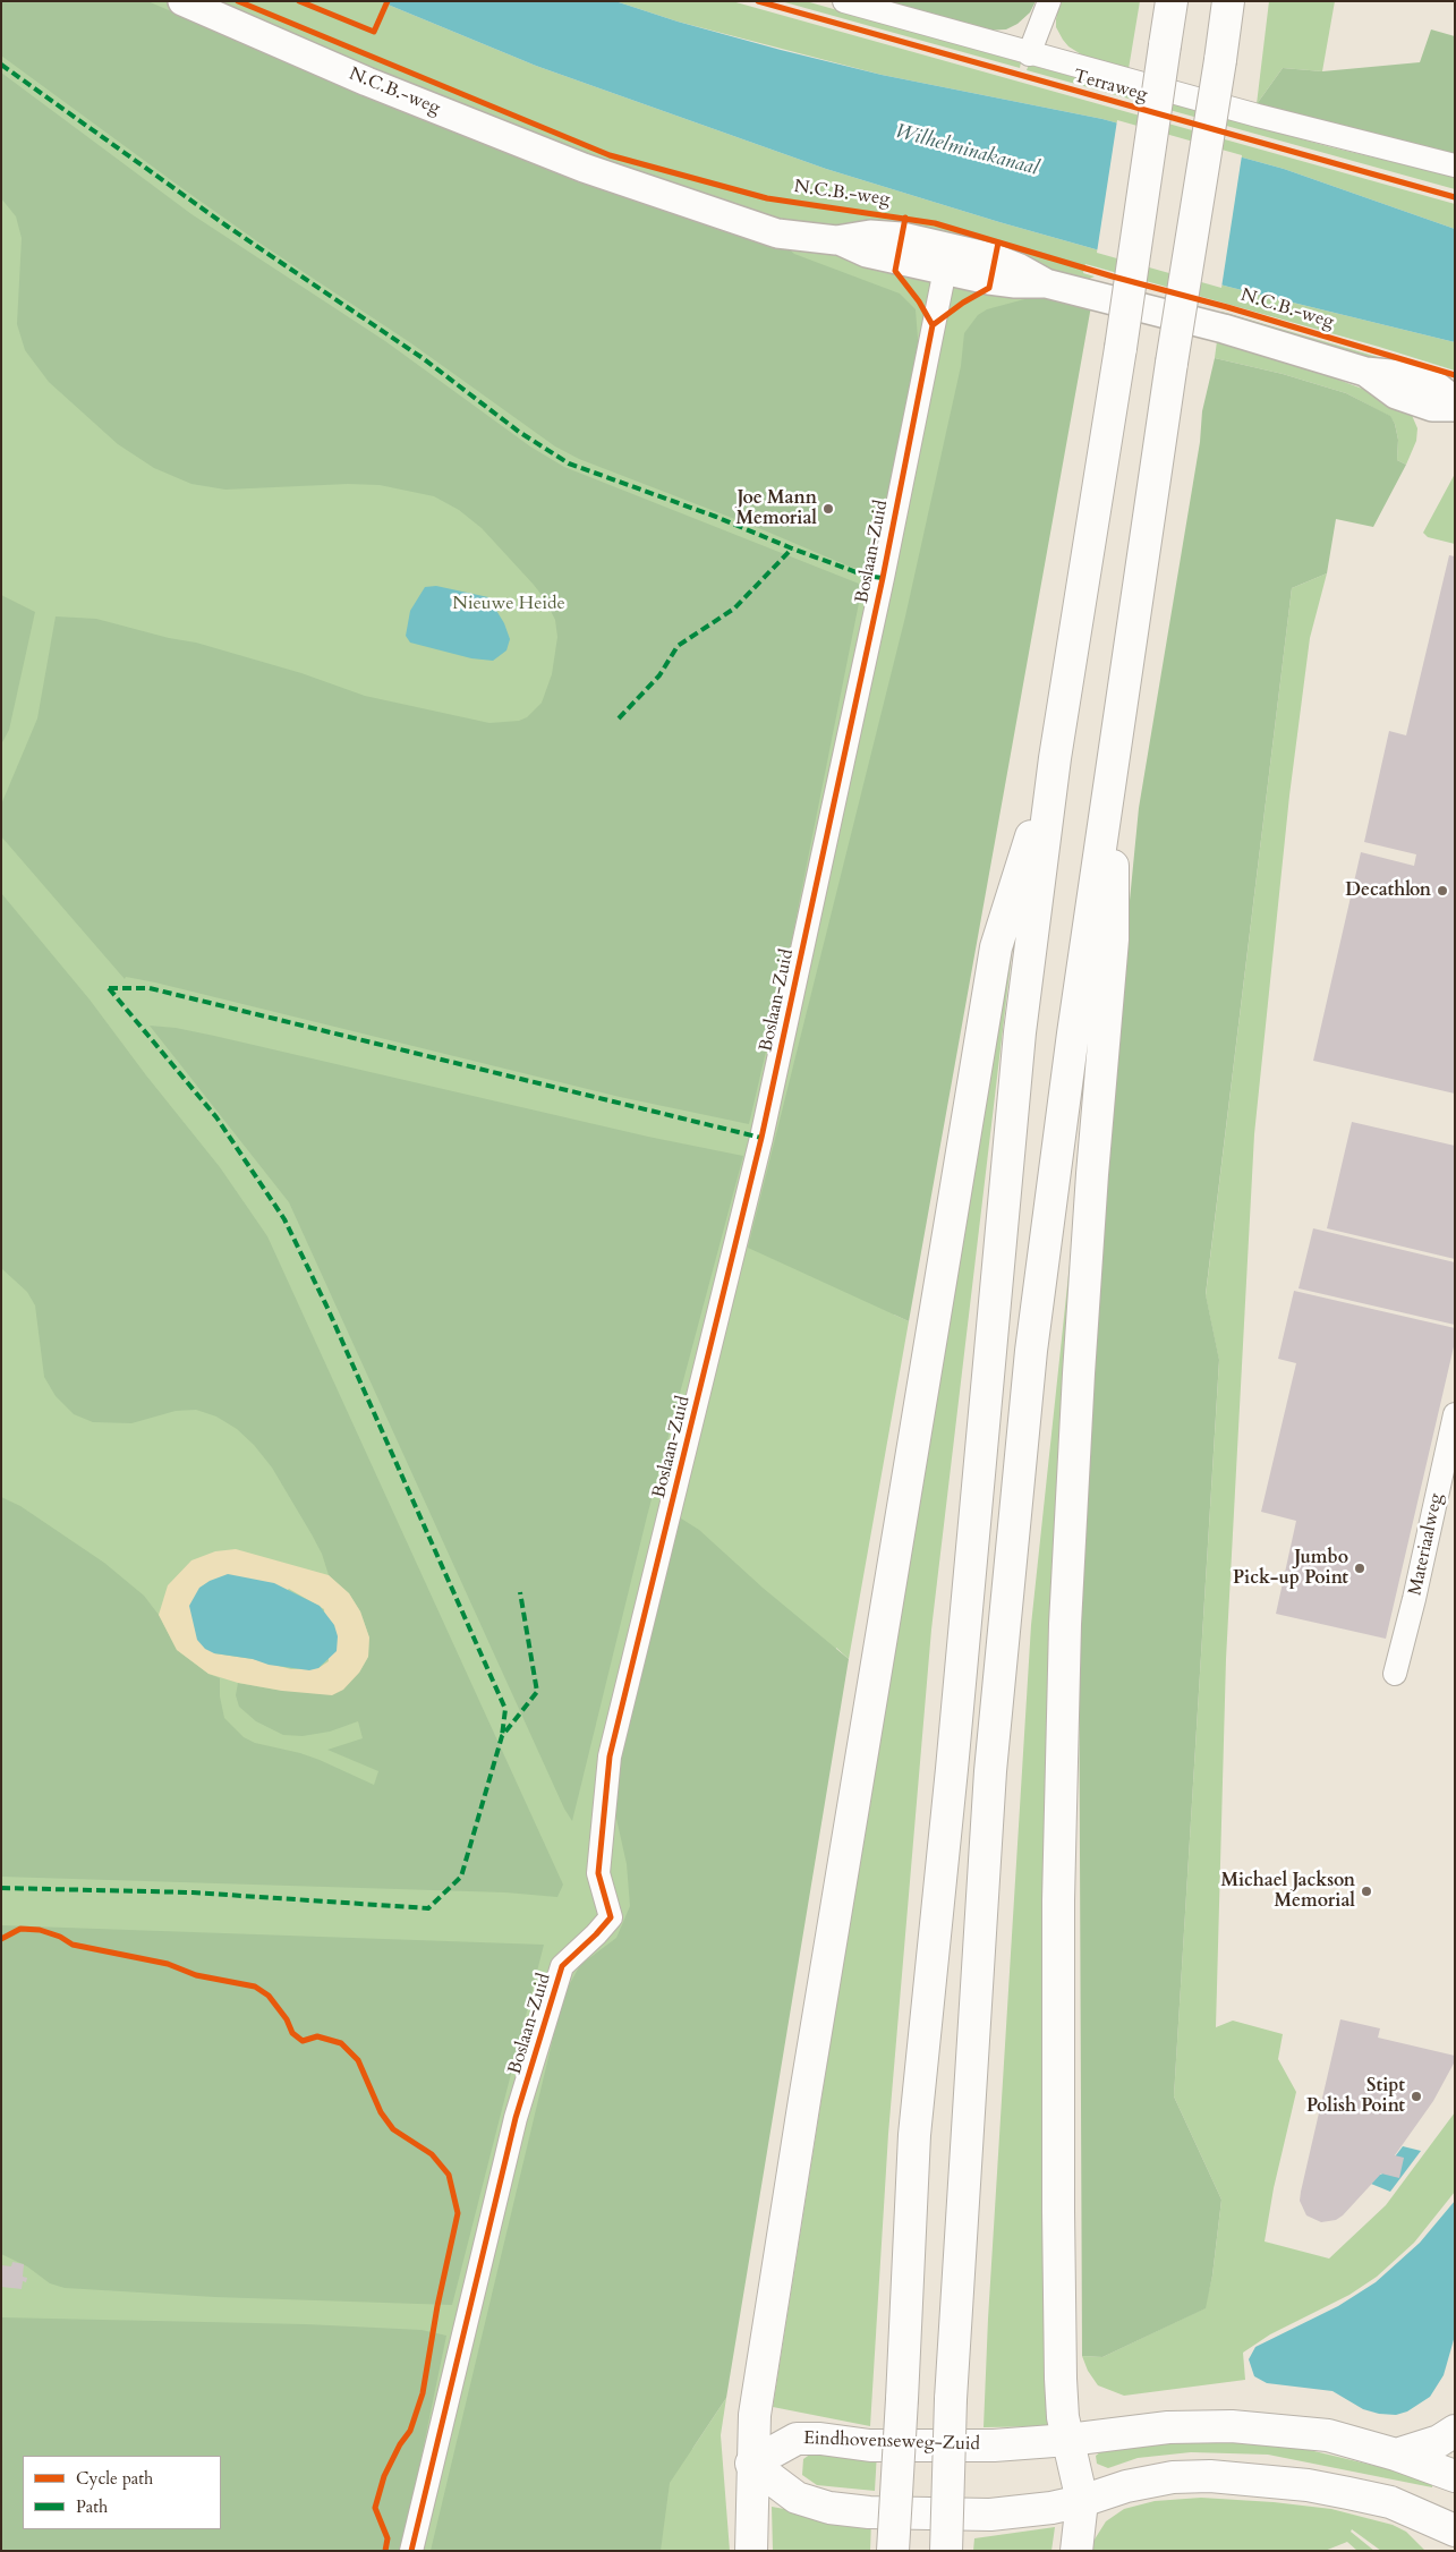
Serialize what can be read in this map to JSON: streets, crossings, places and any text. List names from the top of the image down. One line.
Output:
{"streets":{"main road":["Eindhovenseweg-Zuid"],"street":["Terraweg","N.C.B.-weg","Boslaan-Zuid","Materiaalweg"]},"crossings":[["N.C.B.-weg","Boslaan-Zuid"]],"water":["Wilhelminakanaal"],"parks":["Nieuwe Heide"],"places":["Joe Mann Memorial","Decathlon","Jumbo Pick-up Point","Michael Jackson Memorial","Stipt Polish Point"],"legend":["Cycle path","Path"]}
